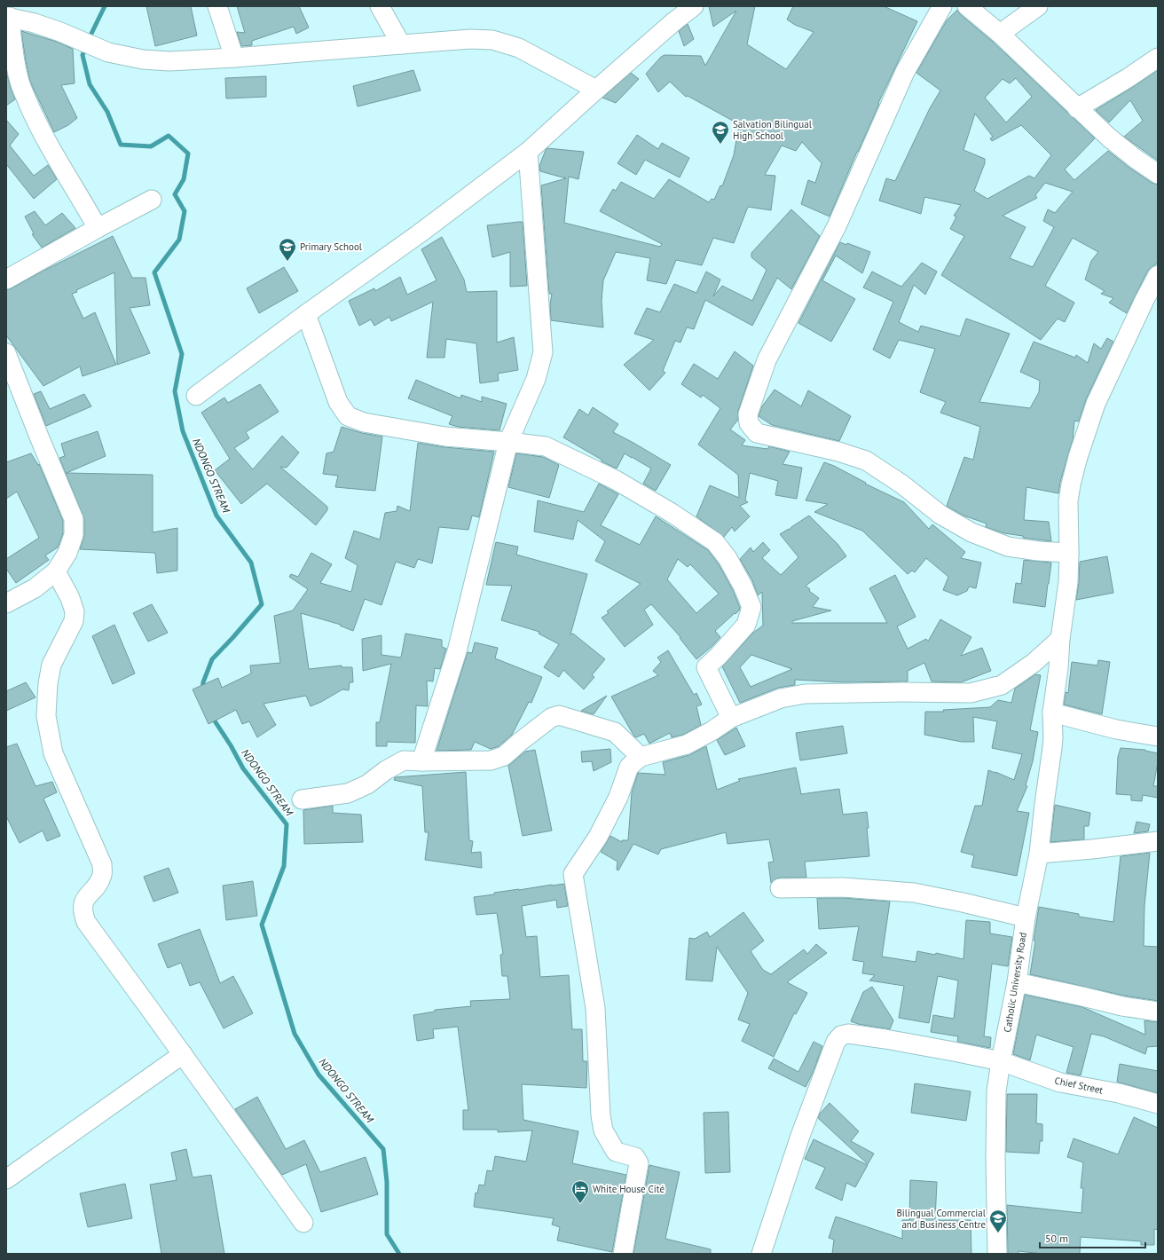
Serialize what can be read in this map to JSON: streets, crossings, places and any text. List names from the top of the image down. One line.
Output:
{"streets":{"street":["Catholic University Road","Chief Street"]},"crossings":[["Catholic University Road","Chief Street"]],"water":["NDONGO STREAM"],"places":{"school or university":["Salvation Bilingual High School","Primary School","Bilingual Commercial and Business Centre"],"hotel":["White House Cité"]},"scale_bar":"50 m"}
